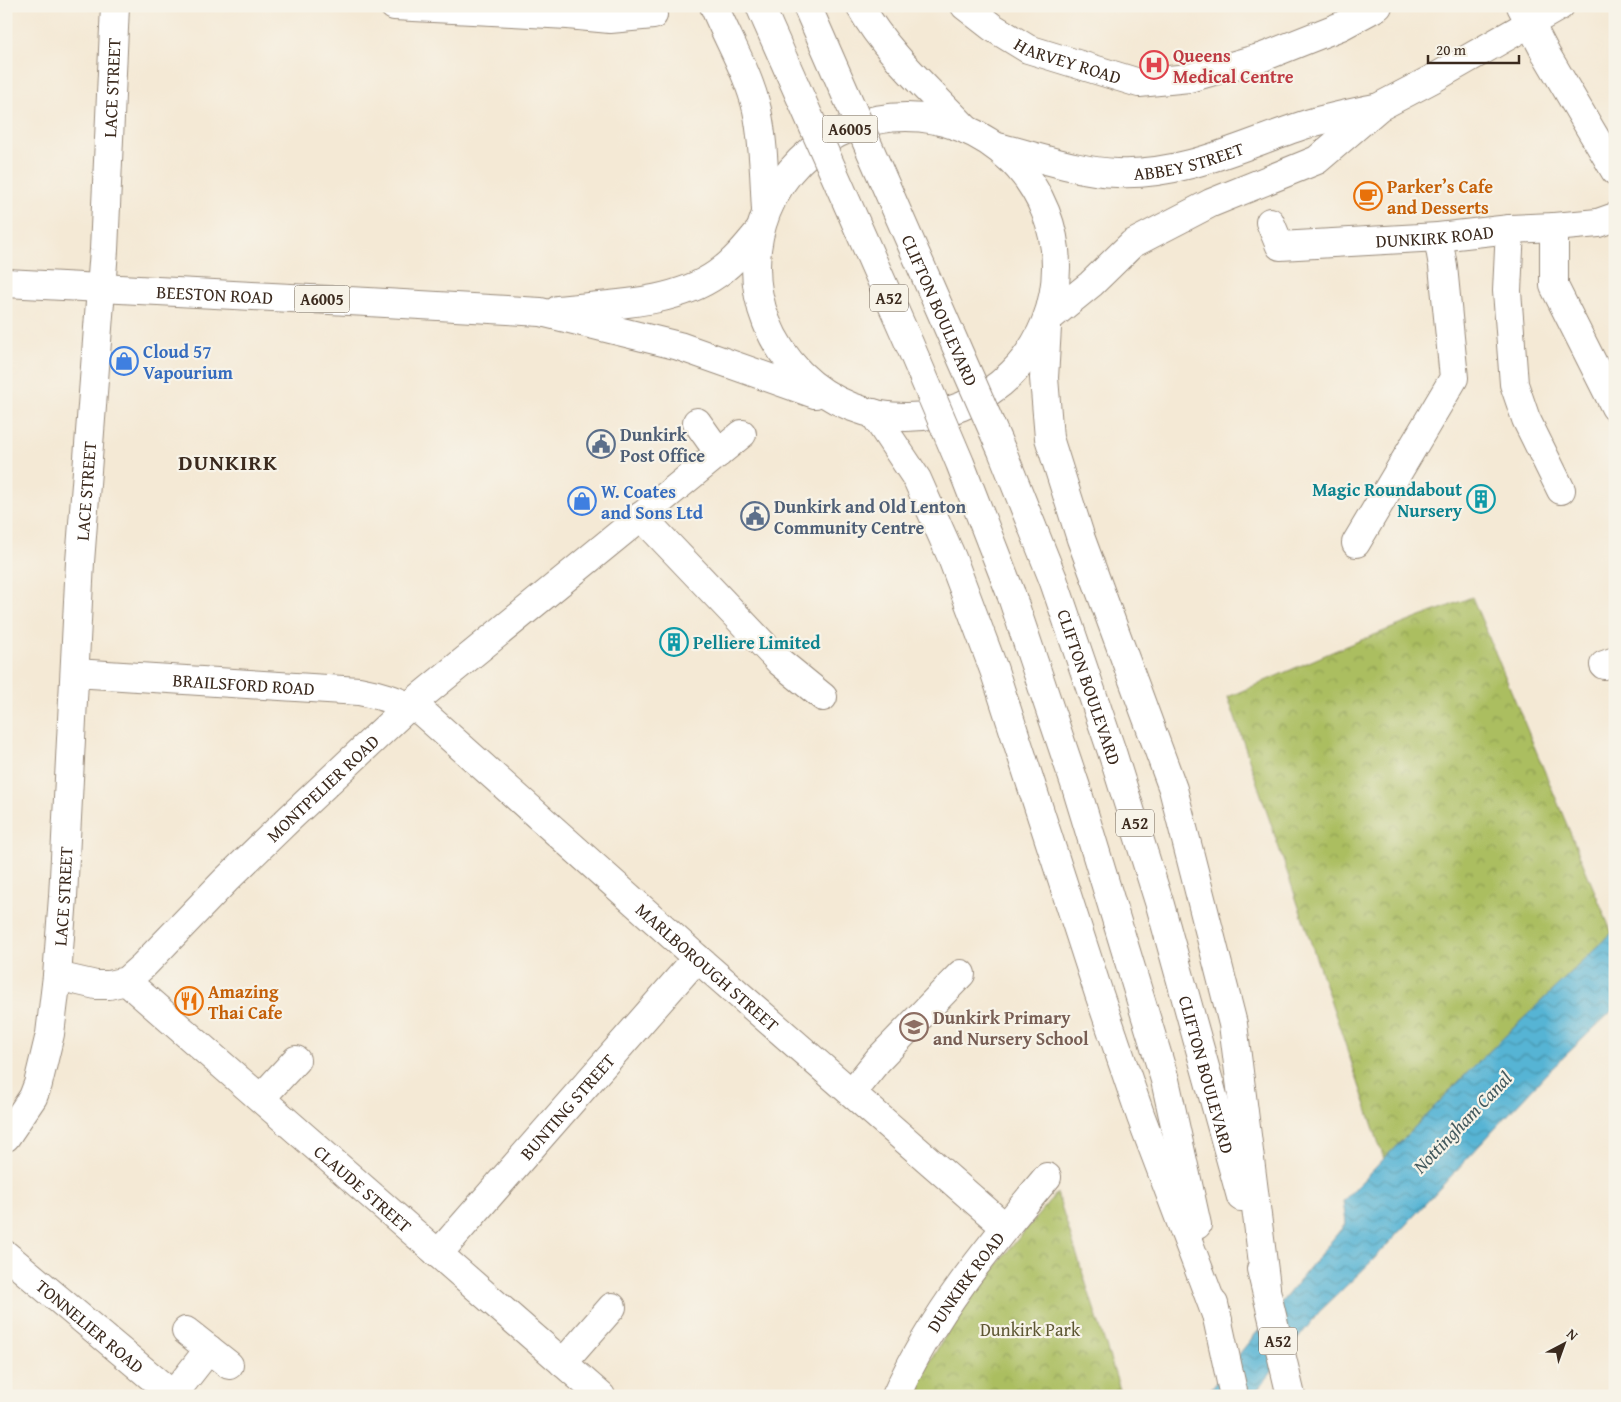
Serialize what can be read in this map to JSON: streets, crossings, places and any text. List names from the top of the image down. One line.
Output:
{"streets":{"main road":["HARVEY ROAD","LACE STREET","A6005","ABBEY STREET","DUNKIRK ROAD","BEESTON ROAD","A52","CLIFTON BOULEVARD","BRAILSFORD ROAD","MONTPELIER ROAD","MARLBOROUGH STREET","BUNTING STREET","CLAUDE STREET","TONNELIER ROAD"]},"crossings":[["LACE STREET","BEESTON ROAD"],["LACE STREET","BRAILSFORD ROAD"],["A6005","ABBEY STREET"],["A6005","BEESTON ROAD"],["DUNKIRK ROAD","MARLBOROUGH STREET"],["BRAILSFORD ROAD","MONTPELIER ROAD"],["BRAILSFORD ROAD","MARLBOROUGH STREET"],["MONTPELIER ROAD","MARLBOROUGH STREET"],["MONTPELIER ROAD","CLAUDE STREET"],["MARLBOROUGH STREET","BUNTING STREET"],["BUNTING STREET","CLAUDE STREET"]],"districts":["DUNKIRK"],"water":["Nottingham Canal"],"parks":["Dunkirk Park"],"places":{"hospital":["Queens Medical Centre"],"cafe":["Parker’s Cafe and Desserts"],"shop":["Cloud 57 Vapourium","W. Coates and Sons Ltd"],"public building":["Dunkirk Post Office","Dunkirk and Old Lenton Community Centre"],"building":["Magic Roundabout Nursery","Pelliere Limited"],"restaurant":["Amazing Thai Cafe"],"school or university":["Dunkirk Primary and Nursery School"]},"scale_bar":"20 m","north":"top right"}
